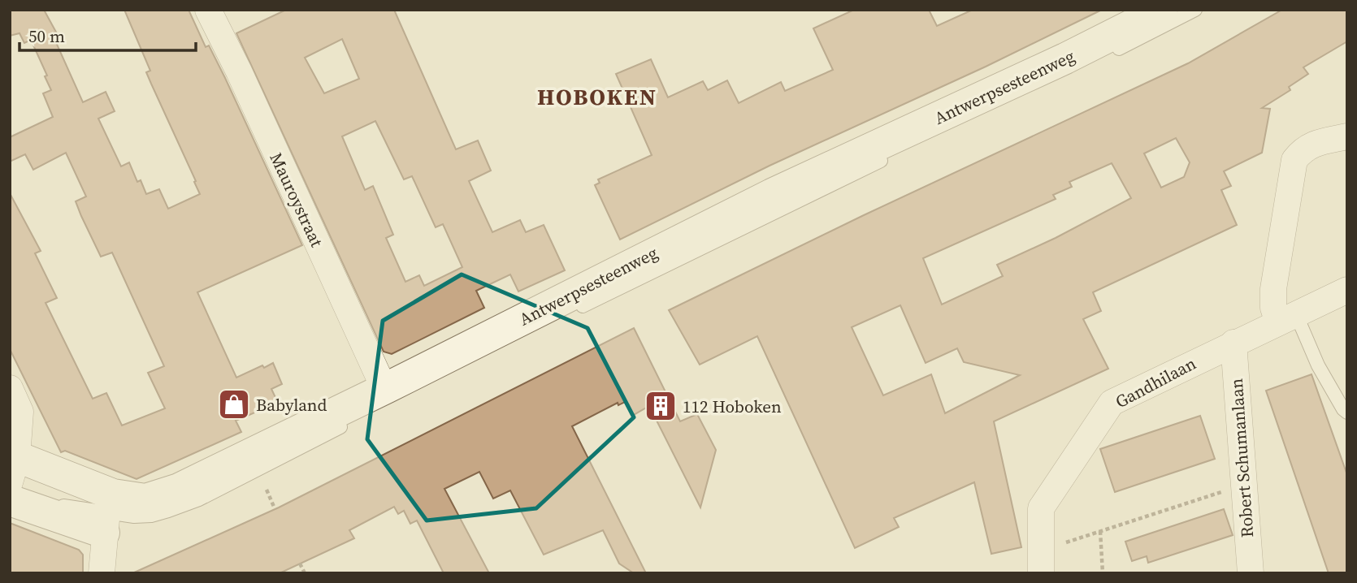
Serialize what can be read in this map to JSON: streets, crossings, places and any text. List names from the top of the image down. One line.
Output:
{"streets":{"street":["Antwerpsesteenweg","Mauroystraat","Gandhilaan","Robert Schumanlaan"]},"crossings":[["Antwerpsesteenweg","Mauroystraat"],["Gandhilaan","Robert Schumanlaan"]],"districts":["HOBOKEN"],"places":{"shop":["Babyland"],"building":["112 Hoboken"]},"scale_bar":"50 m"}
